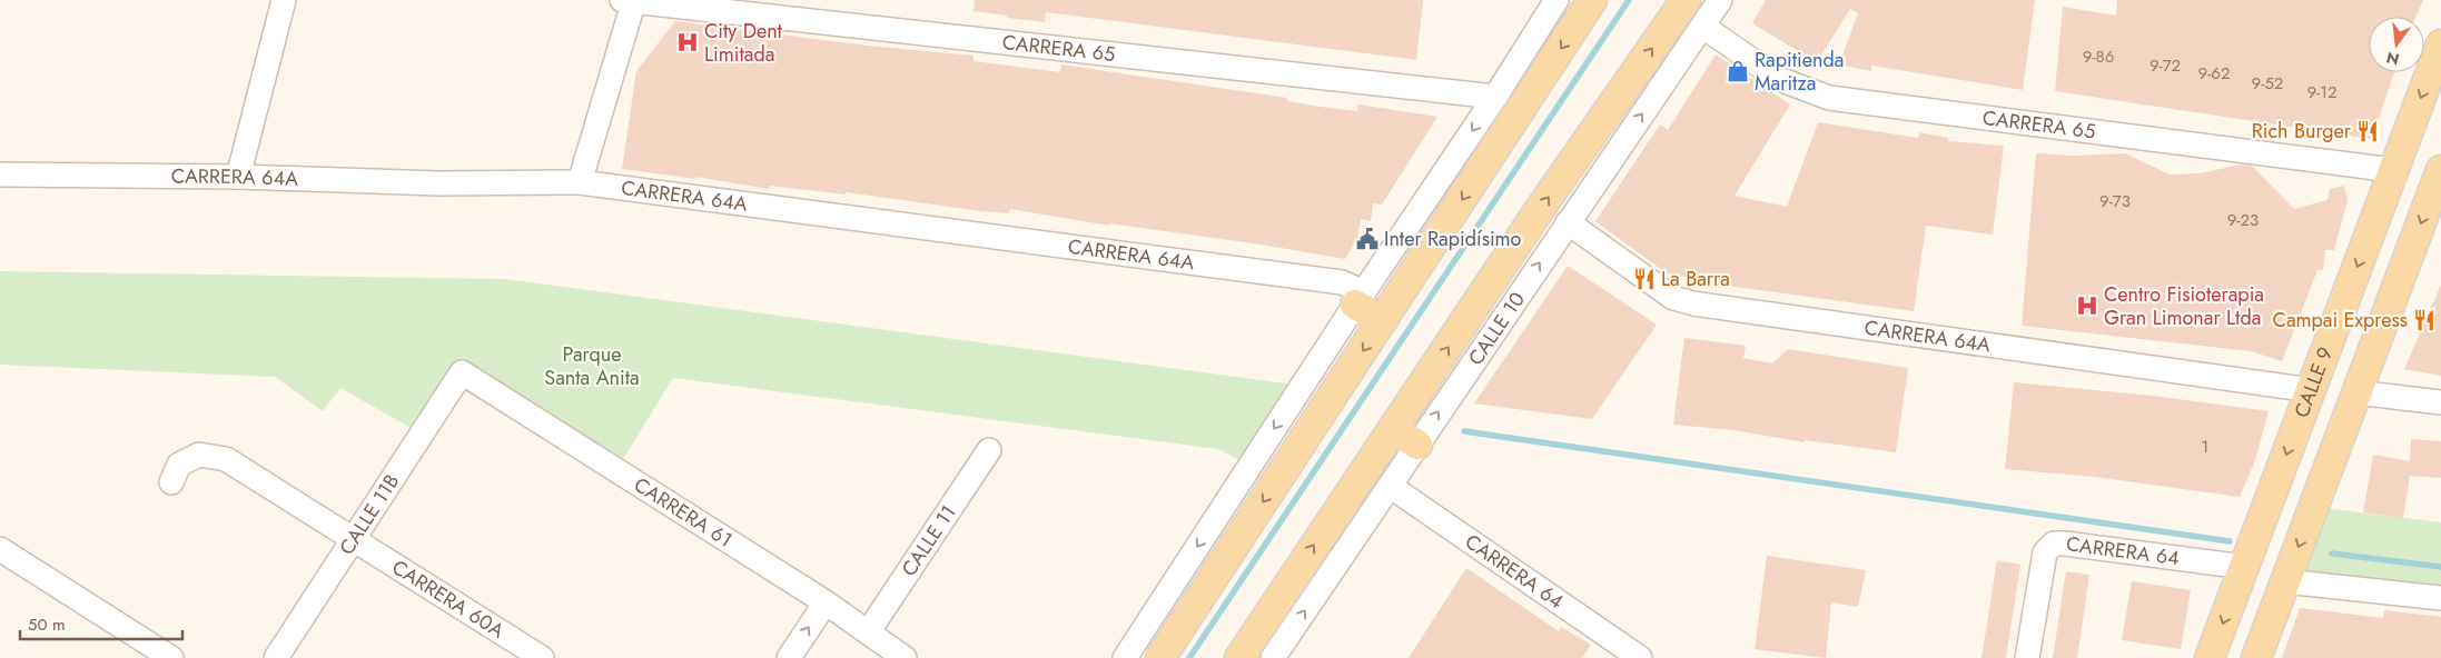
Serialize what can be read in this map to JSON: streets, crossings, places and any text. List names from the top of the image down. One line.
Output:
{"streets":{"main road":["CALLE 10","CALLE 9"],"street":["CARRERA 65","CARRERA 64A","CARRERA 61","CALLE 11B","CALLE 11","CARRERA 64","CARRERA 60A"]},"crossings":[["CARRERA 65","CALLE 10"],["CARRERA 65","CALLE 9"],["CARRERA 64A","CALLE 10"],["CARRERA 64A","CALLE 9"],["CALLE 10","CARRERA 64"],["CALLE 9","CARRERA 64"],["CARRERA 61","CALLE 11B"],["CARRERA 61","CALLE 11"],["CALLE 11B","CARRERA 60A"]],"parks":["Parque Santa Anita"],"places":{"hospital":["City Dent Limitada","Centro Fisioterapia Gran Limonar Ltda"],"shop":["Rapitienda Maritza"],"restaurant":["Rich Burger","La Barra","Campai Express"],"public building":["Inter Rapidísimo"]},"house_numbers":["9-86","9-72","9-62","9-52","9-12","9-73","9-23","1"],"scale_bar":"50 m","north":"bottom"}
